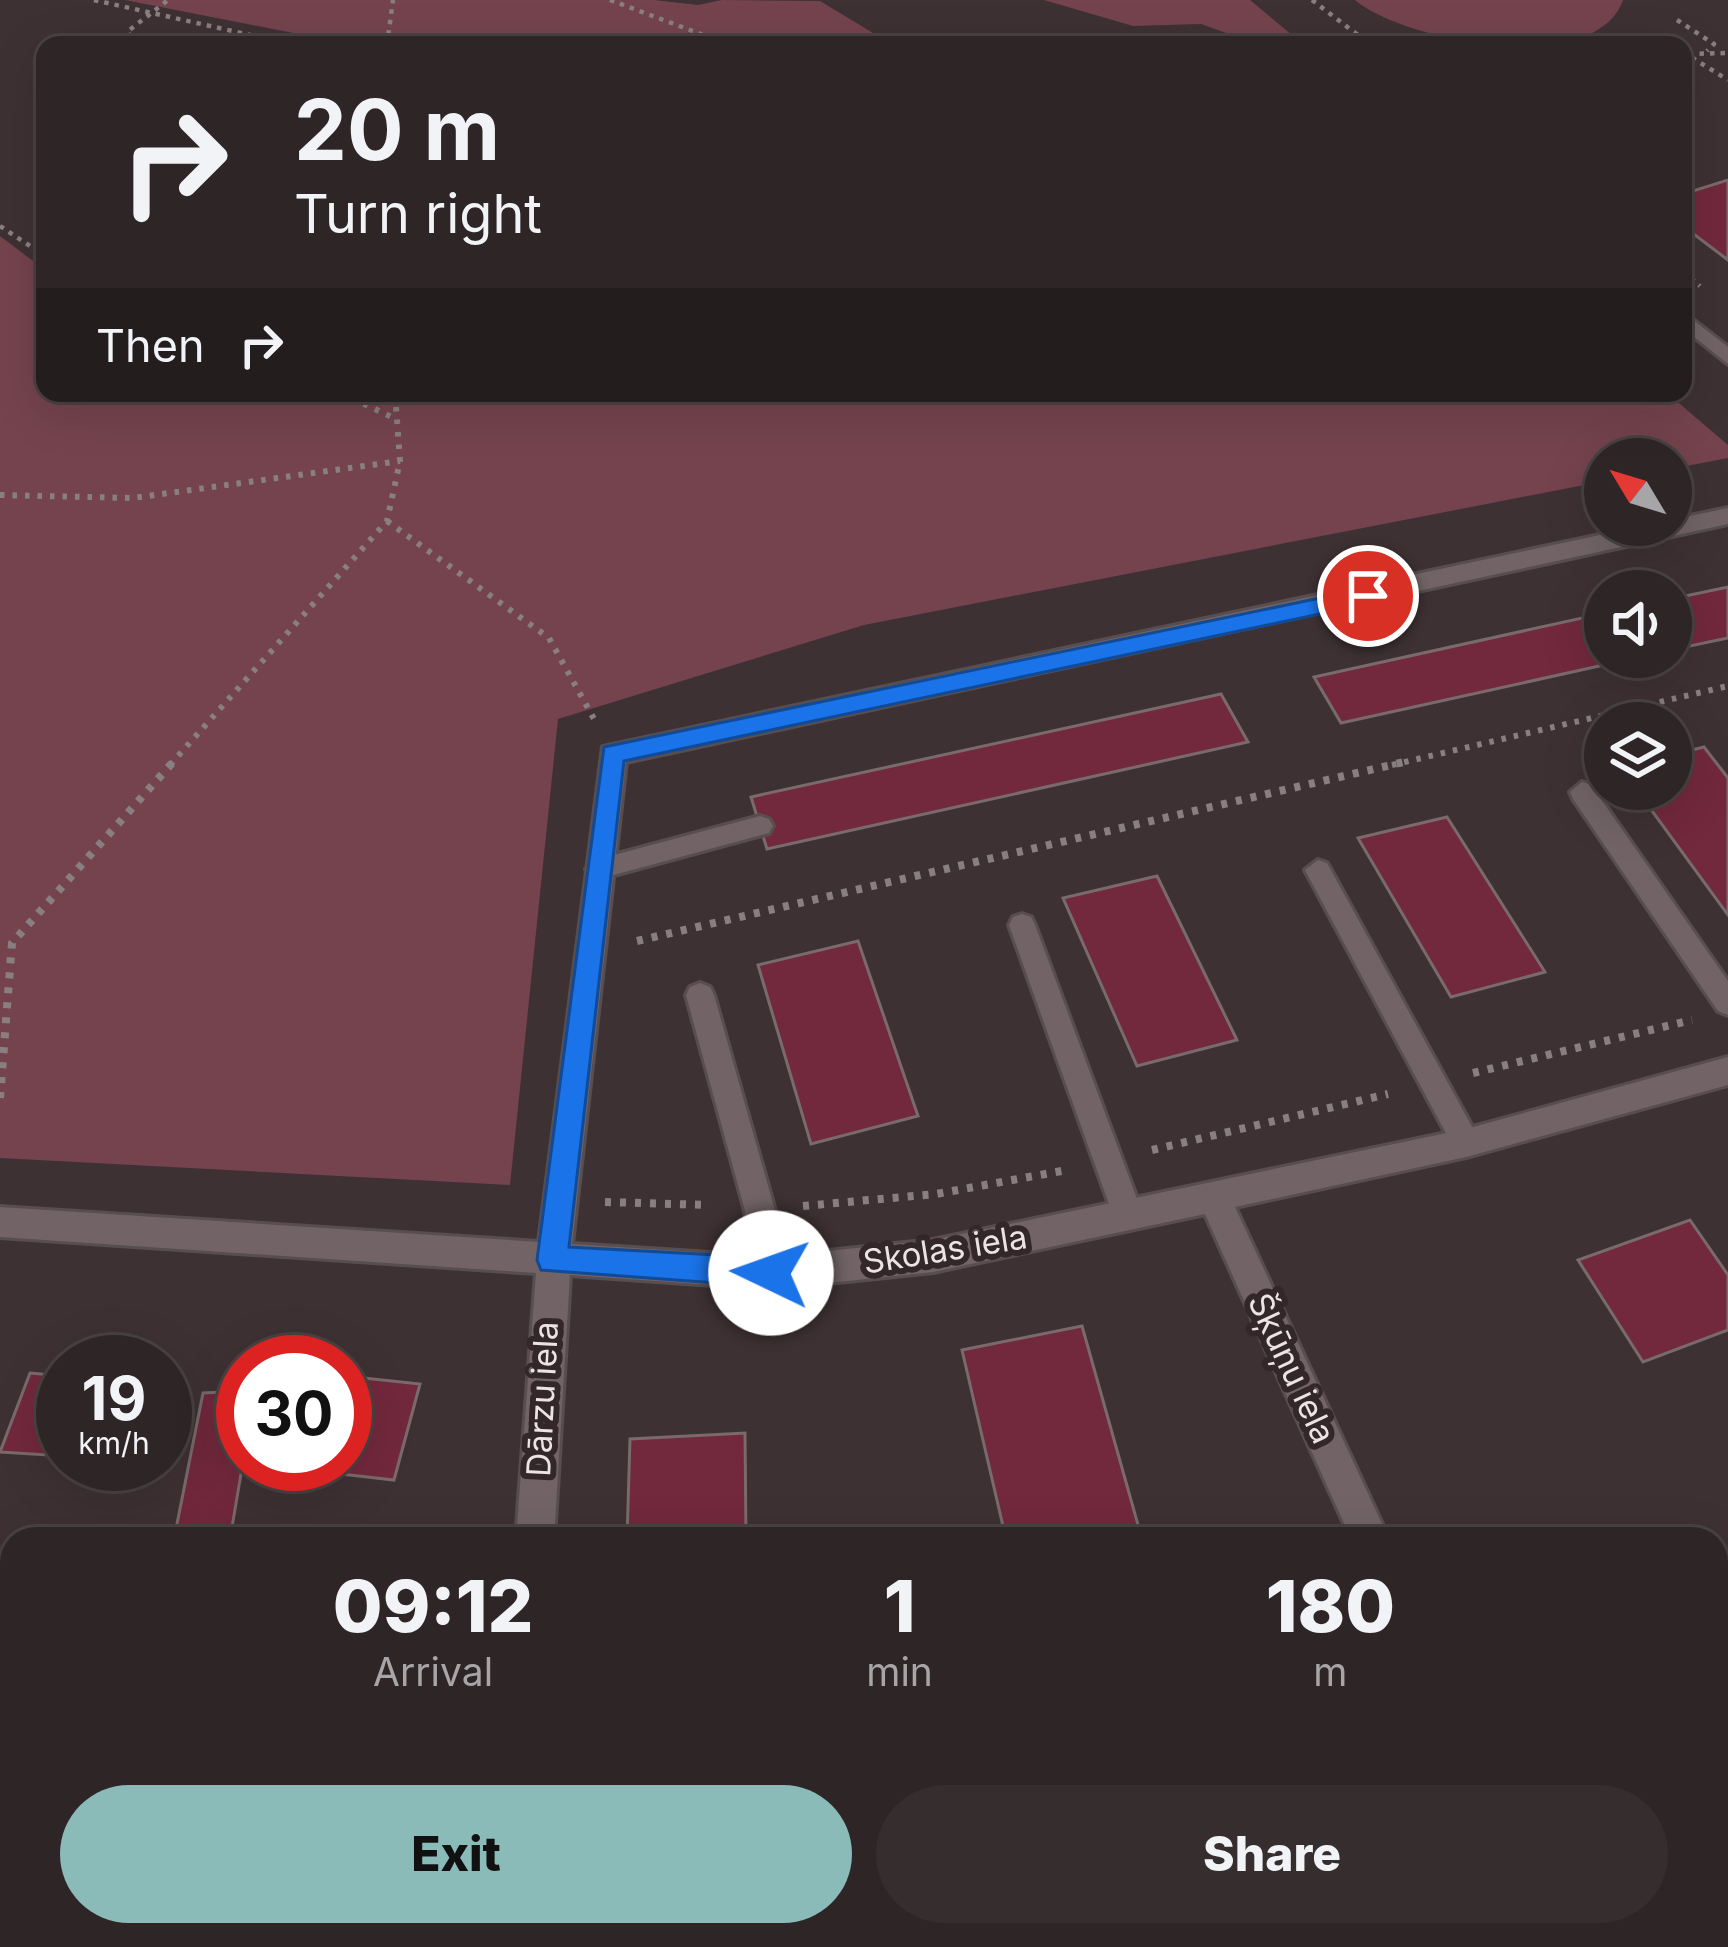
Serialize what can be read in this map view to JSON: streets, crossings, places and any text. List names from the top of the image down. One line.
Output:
{"streets":{"street":["Skolas iela","Šķūņu iela","Dārzu iela"]},"crossings":[["Skolas iela","Šķūņu iela"],["Skolas iela","Dārzu iela"]],"north":"top left","page":{"turn":["20 m","Turn right"],"then":"Then","speed":"19 km/h","limit":"30","eta":["09:12","Arrival","1","min","180","m"],"buttons":["Exit","Share"]}}
